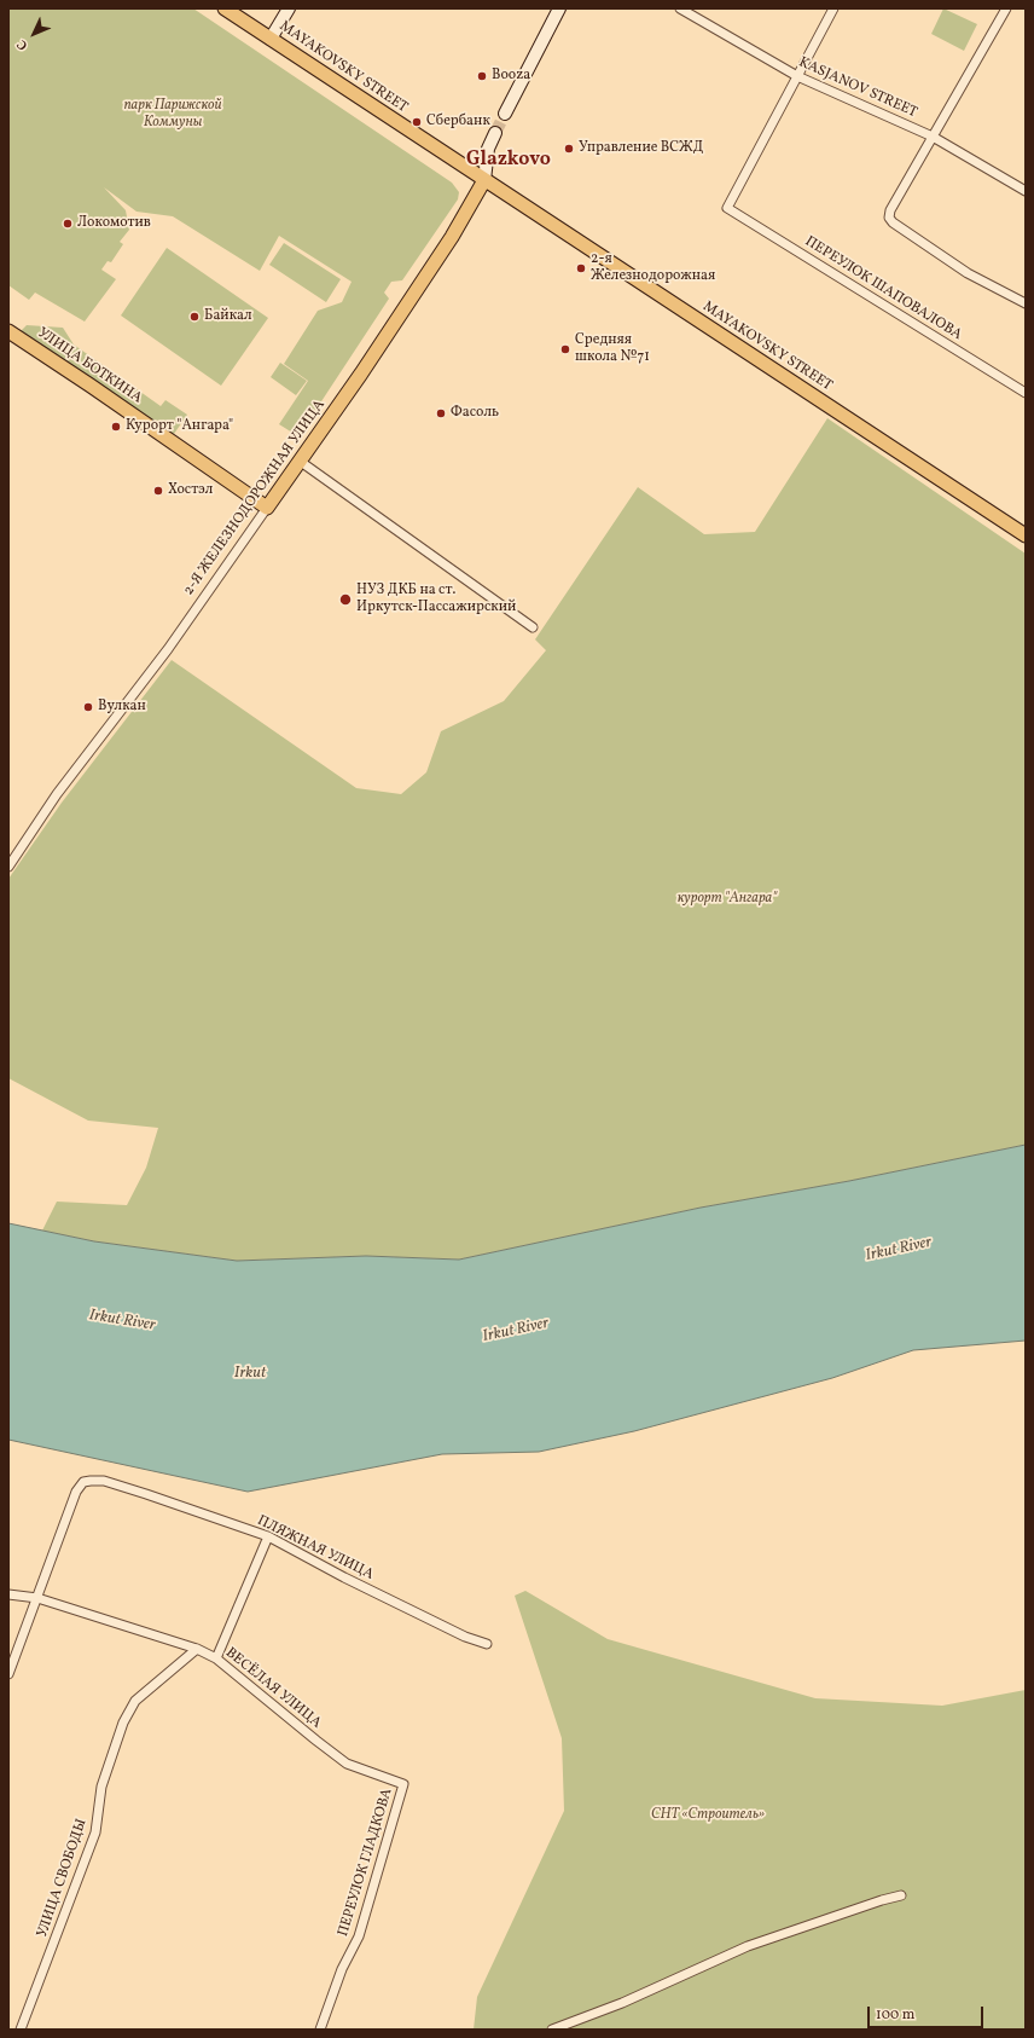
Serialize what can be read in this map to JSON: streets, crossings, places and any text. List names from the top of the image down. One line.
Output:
{"streets":{"main road":["MAYAKOVSKY STREET","УЛИЦА БОТКИНА","2-Я ЖЕЛЕЗНОДОРОЖНАЯ УЛИЦА"],"street":["KASJANOV STREET","ПЕРЕУЛОК ШАПОВАЛОВА","ПЛЯЖНАЯ УЛИЦА","ВЕСЁЛАЯ УЛИЦА","ПЕРЕУЛОК ГЛАДКОВА","УЛИЦА СВОБОДЫ"]},"crossings":[["MAYAKOVSKY STREET","2-Я ЖЕЛЕЗНОДОРОЖНАЯ УЛИЦА"],["KASJANOV STREET","ПЕРЕУЛОК ШАПОВАЛОВА"],["УЛИЦА БОТКИНА","2-Я ЖЕЛЕЗНОДОРОЖНАЯ УЛИЦА"],["ПЛЯЖНАЯ УЛИЦА","ВЕСЁЛАЯ УЛИЦА"],["ВЕСЁЛАЯ УЛИЦА","ПЕРЕУЛОК ГЛАДКОВА"],["ВЕСЁЛАЯ УЛИЦА","УЛИЦА СВОБОДЫ"]],"districts":["Glazkovo"],"water":["Irkut River","Irkut"],"parks":["парк Парижской Коммуны","курорт \"Ангара\"","СНТ «Строитель»"],"places":["Booza","Сбербанк","Управление ВСЖД","Локомотив","2-я Железнодорожная","Байкал","Средняя школа №71","Фасоль","Курорт \"Ангара\"","Хостэл","НУЗ ДКБ на ст. Иркутск-Пассажирский","Вулкан"],"scale_bar":"100 m","north":"bottom left"}
